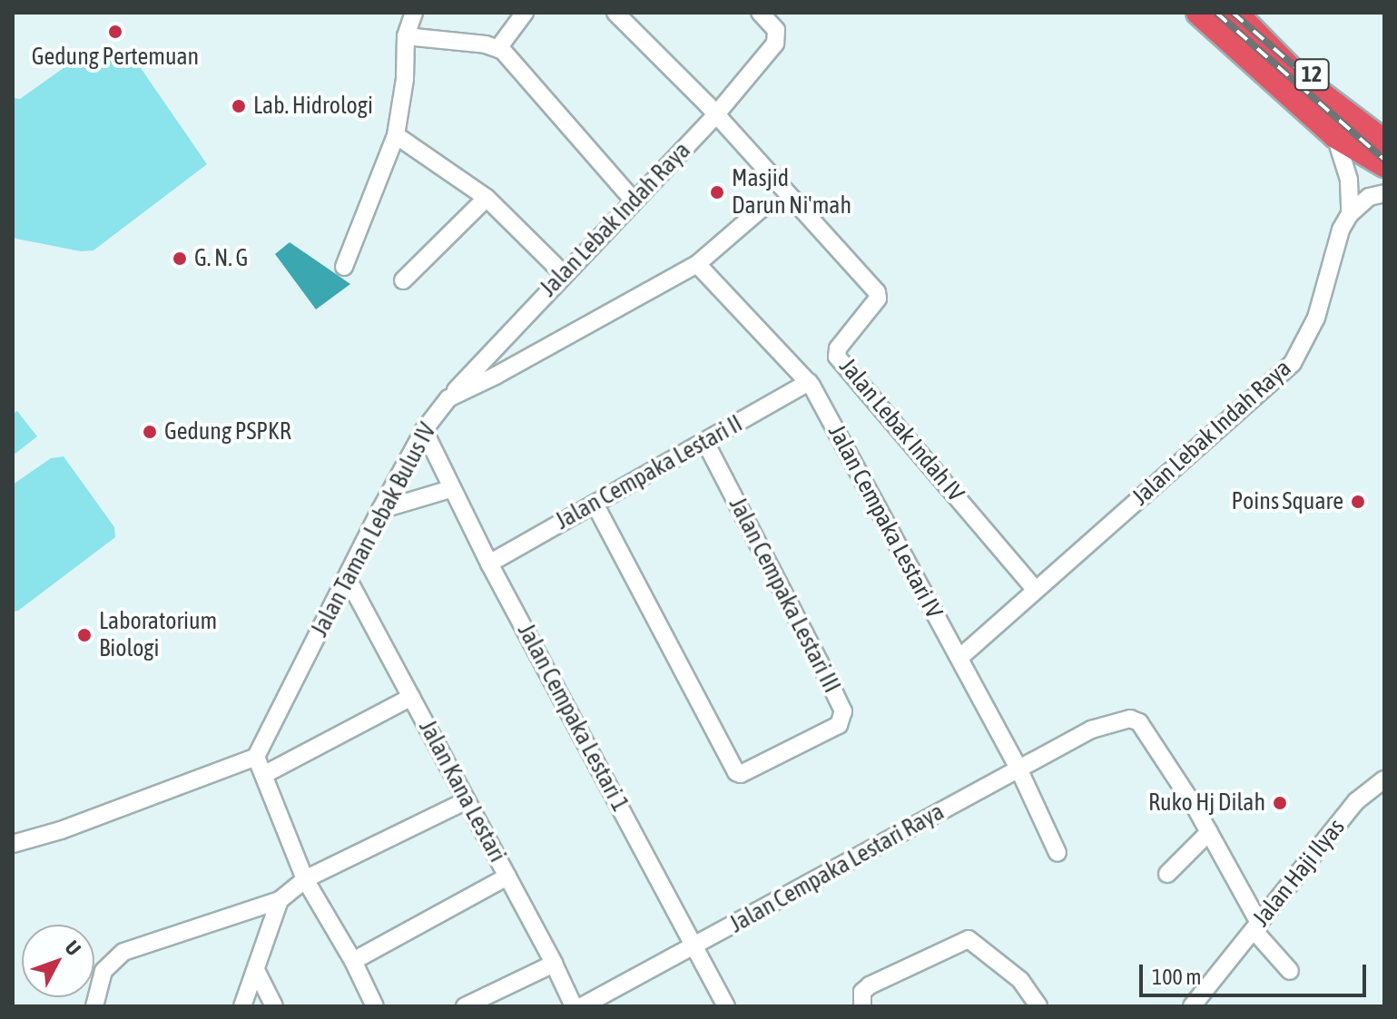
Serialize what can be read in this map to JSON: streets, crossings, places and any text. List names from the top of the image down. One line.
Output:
{"streets":{"highway":["12"],"street":["Jalan Lebak Indah Raya","Jalan Lebak Indah IV","Jalan Cempaka Lestari II","Jalan Cempaka Lestari IV","Jalan Taman Lebak Bulus IV","Jalan Cempaka Lestari III","Jalan Cempaka Lestari 1","Jalan Kana Lestari","Jalan Cempaka Lestari Raya","Jalan Haji Ilyas"]},"crossings":[["12","Jalan Lebak Indah Raya"],["Jalan Lebak Indah Raya","Jalan Lebak Indah IV"],["Jalan Lebak Indah Raya","Jalan Taman Lebak Bulus IV"],["Jalan Cempaka Lestari II","Jalan Cempaka Lestari IV"],["Jalan Cempaka Lestari II","Jalan Cempaka Lestari III"],["Jalan Cempaka Lestari II","Jalan Cempaka Lestari 1"],["Jalan Cempaka Lestari IV","Jalan Cempaka Lestari Raya"],["Jalan Taman Lebak Bulus IV","Jalan Cempaka Lestari 1"],["Jalan Taman Lebak Bulus IV","Jalan Kana Lestari"],["Jalan Cempaka Lestari 1","Jalan Cempaka Lestari Raya"]],"places":["Gedung Pertemuan","Lab. Hidrologi","Masjid Darun Ni'mah","G. N. G","Gedung PSPKR","Poins Square","Laboratorium Biologi","Ruko Hj Dilah"],"scale_bar":"100 m","north":"top right"}
